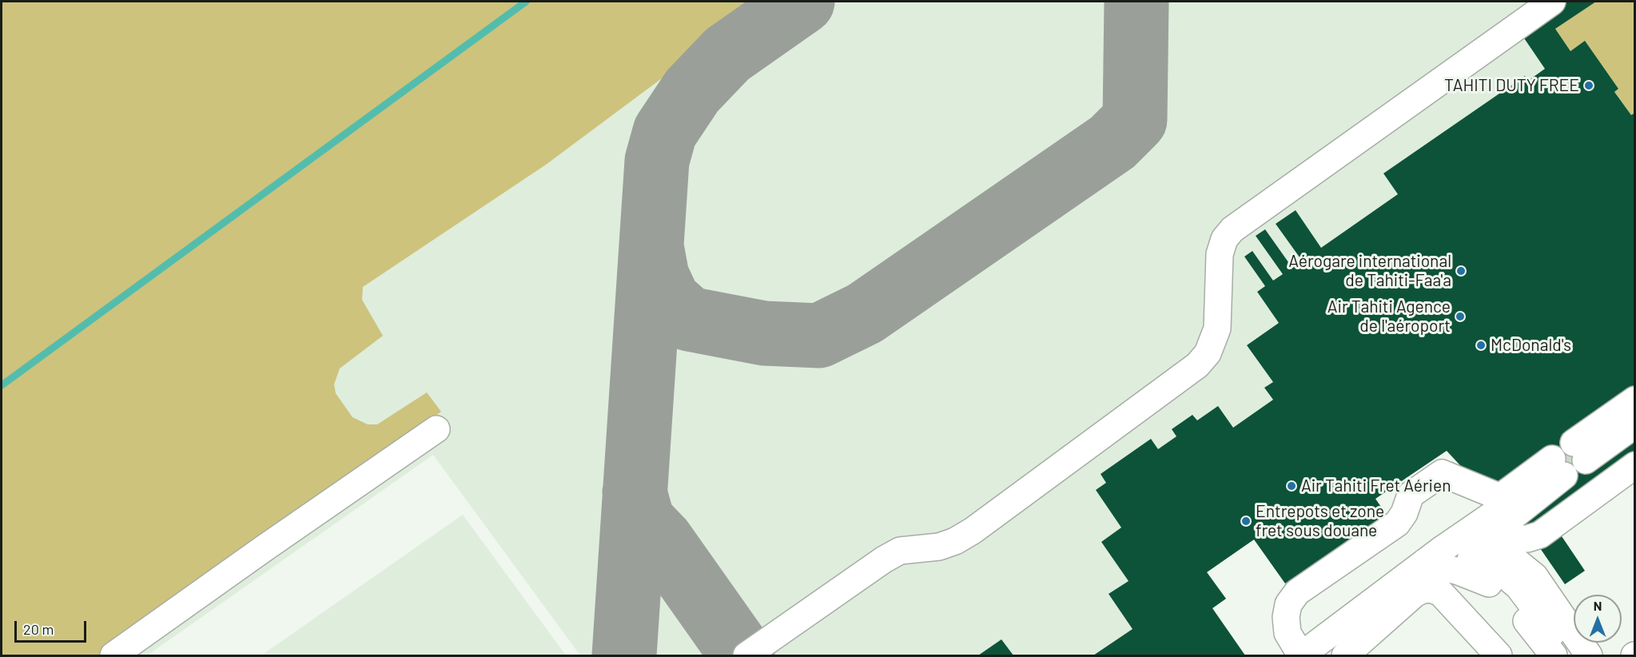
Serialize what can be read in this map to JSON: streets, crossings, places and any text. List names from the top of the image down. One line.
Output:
{"places":["TAHITI DUTY FREE","Aérogare international de Tahiti-Faa'a","Air Tahiti Agence de l'aéroport","McDonald's","Air Tahiti Fret Aérien","Entrepots et zone fret sous douane"],"scale_bar":"20 m","north":"top"}
